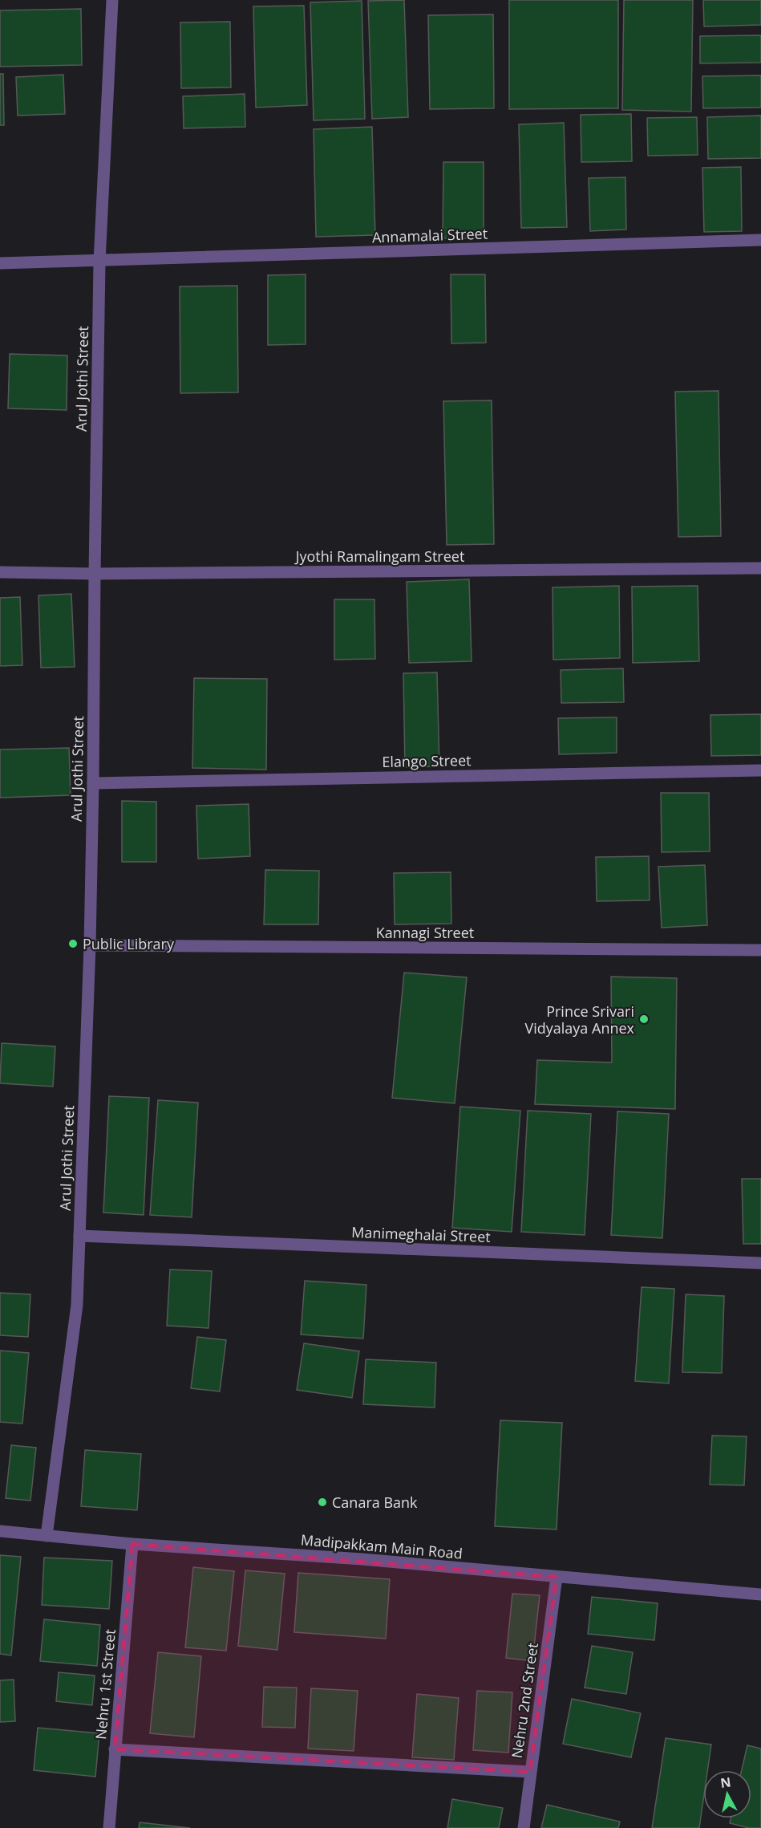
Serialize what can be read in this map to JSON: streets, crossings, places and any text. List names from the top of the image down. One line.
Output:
{"streets":{"street":["Annamalai Street","Arul Jothi Street","Jyothi Ramalingam Street","Elango Street","Kannagi Street","Manimeghalai Street","Madipakkam Main Road","Nehru 1st Street","Nehru 2nd Street"]},"crossings":[["Annamalai Street","Arul Jothi Street"],["Arul Jothi Street","Jyothi Ramalingam Street"],["Arul Jothi Street","Elango Street"],["Arul Jothi Street","Kannagi Street"],["Arul Jothi Street","Manimeghalai Street"],["Arul Jothi Street","Madipakkam Main Road"],["Madipakkam Main Road","Nehru 1st Street"],["Madipakkam Main Road","Nehru 2nd Street"]],"places":["Public Library","Prince Srivari Vidyalaya Annex","Canara Bank"],"north":"top"}
